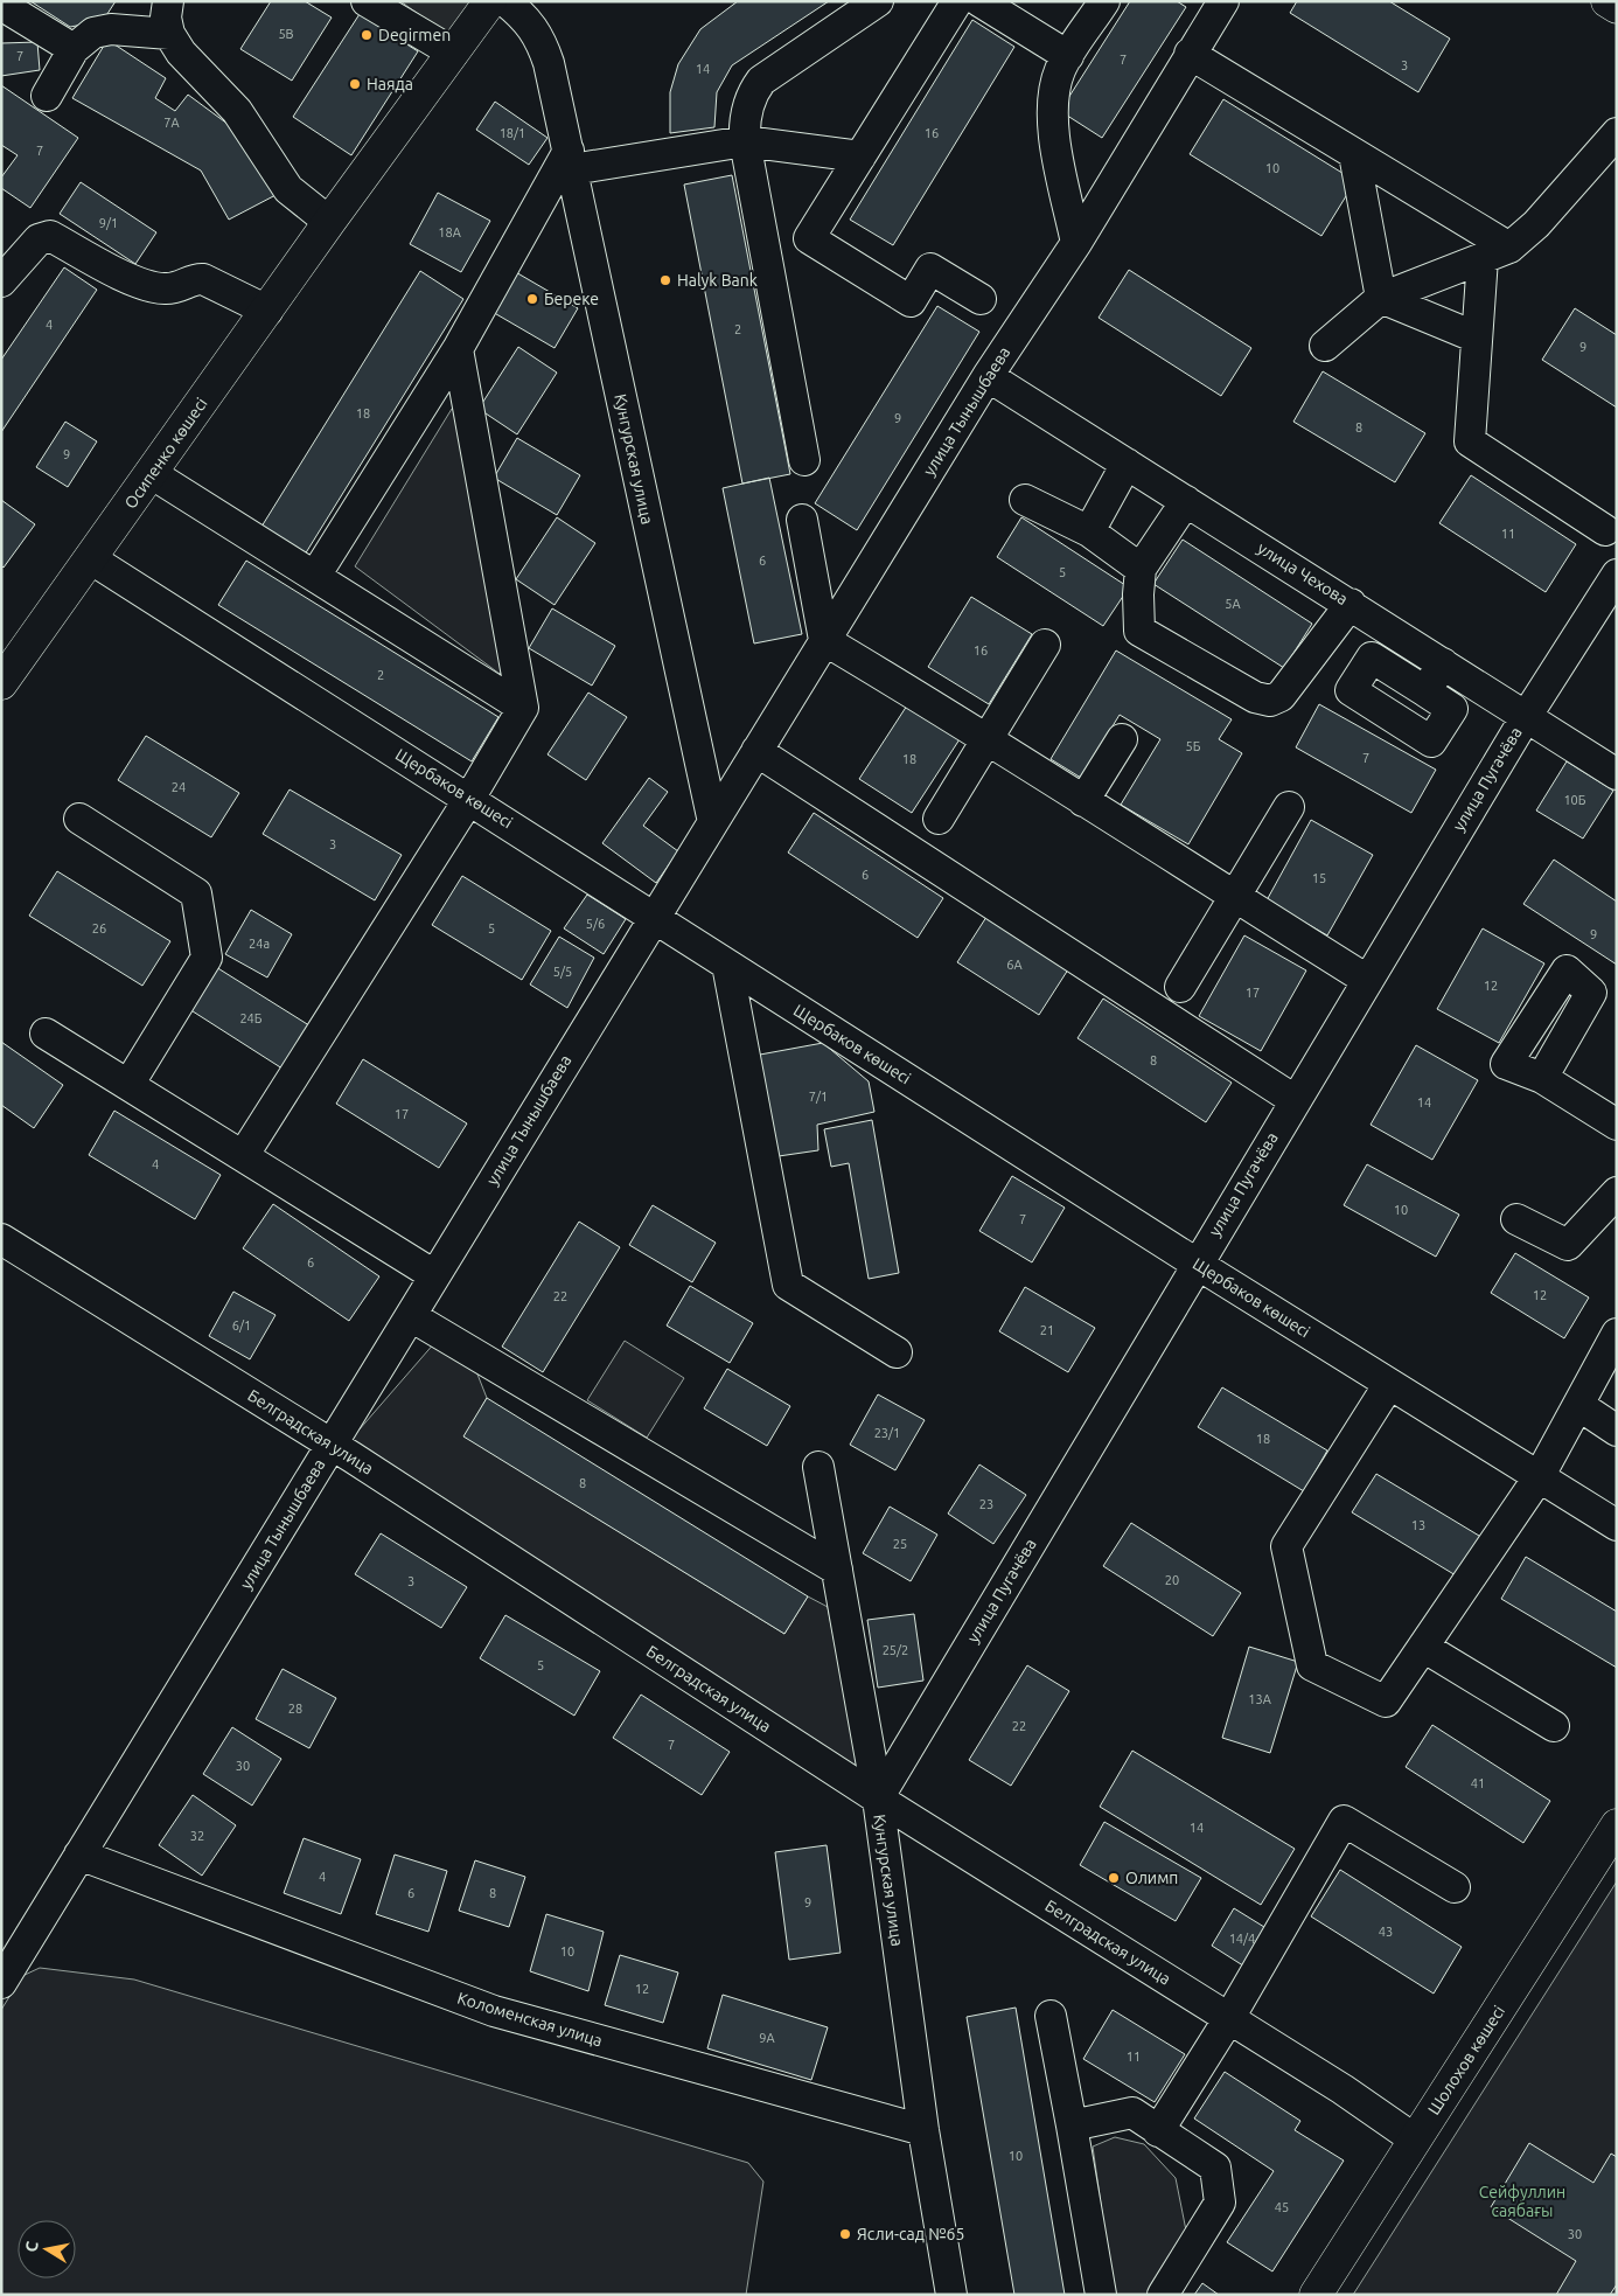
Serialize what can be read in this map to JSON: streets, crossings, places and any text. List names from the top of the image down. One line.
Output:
{"streets":{"main road":["Осипенко көшесі","Шолохов көшесі"],"street":["улица Тынышбаева","Кунгурская улица","улица Чехова","улица Пугачёва","Щербаков көшесі","Белградская улица","Коломенская улица"]},"crossings":[["улица Тынышбаева","Кунгурская улица"],["улица Тынышбаева","улица Чехова"],["улица Тынышбаева","Щербаков көшесі"],["улица Тынышбаева","Белградская улица"],["улица Тынышбаева","Коломенская улица"],["Осипенко көшесі","Щербаков көшесі"],["Кунгурская улица","улица Пугачёва"],["Кунгурская улица","Белградская улица"],["Кунгурская улица","Коломенская улица"],["улица Чехова","улица Пугачёва"],["улица Пугачёва","Щербаков көшесі"],["улица Пугачёва","Белградская улица"],["Белградская улица","Шолохов көшесі"]],"parks":["Сейфуллин саябағы"],"places":["Degirmen","Наяда","Halyk Bank","Береке","Олимп","Ясли-сад №65"],"house_numbers":["5В","7","7","3","14","7А","18/1","16","7","10","9/1","18А","4","2","9","18","9","8","9","11","6","5","5А","16","2","5Б","7","18","24","10Б","3","6","15","5/6","26","5","9","24а","6А","5/5","12","17","24Б","8","7/1","14","17","4","10","7","6","12","22","6/1","21","23/1","18","8","23","13","25","20","3","25/2","5","13А","28","22","7","30","41","14","32","4","6","8","9","43","14/4","10","12","9А","11","10","45","30"],"north":"left"}
